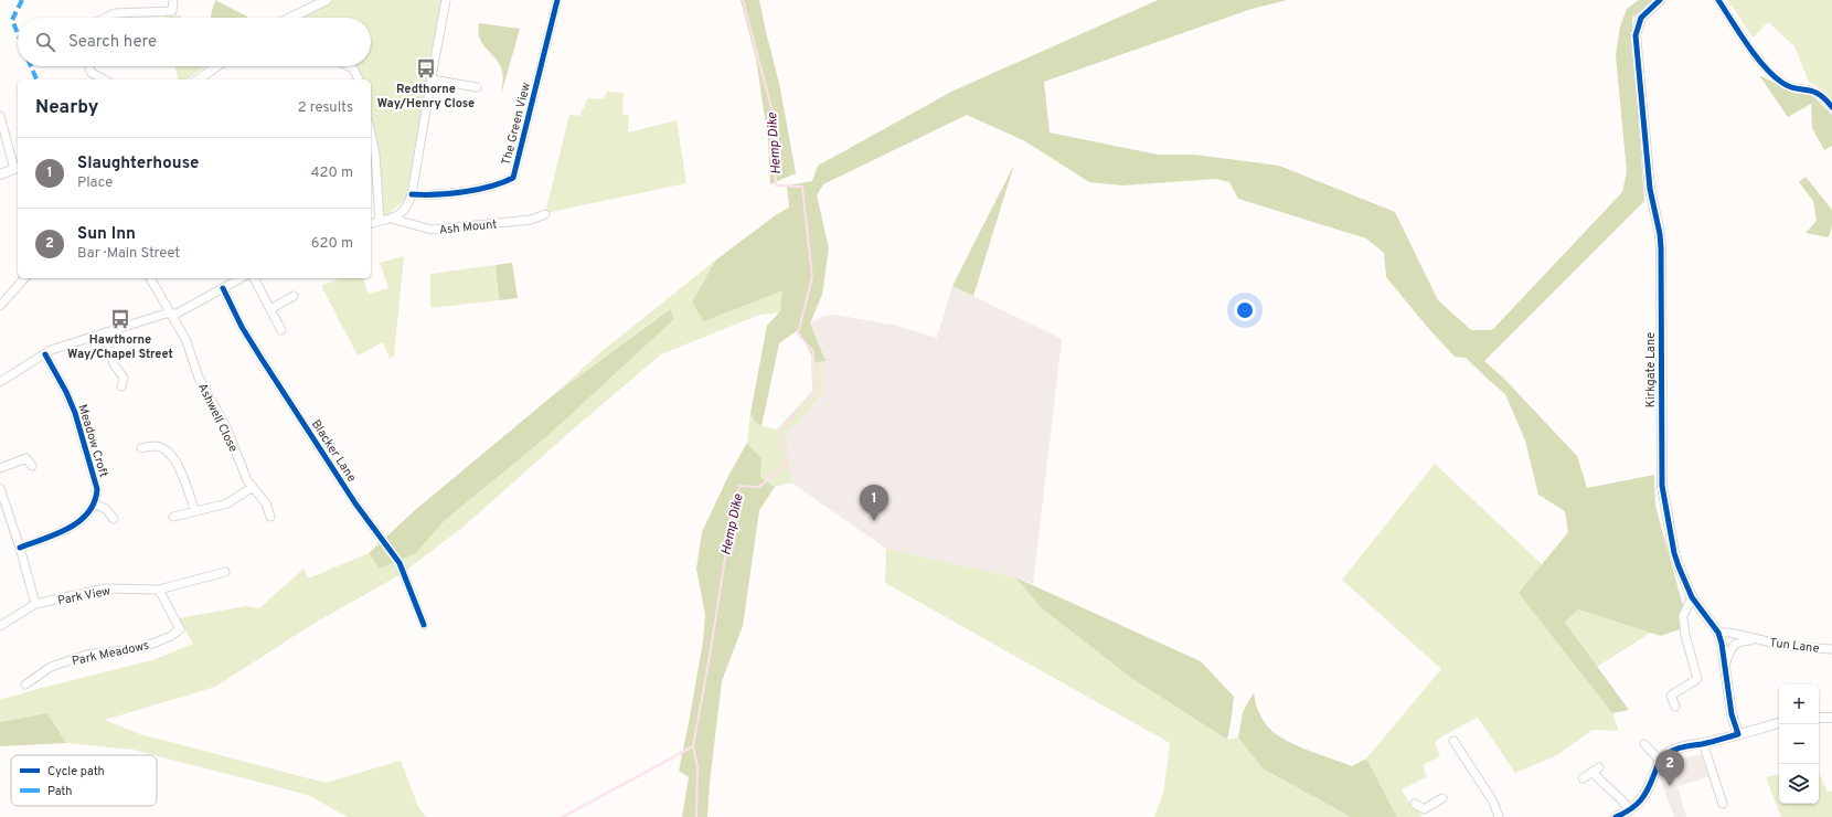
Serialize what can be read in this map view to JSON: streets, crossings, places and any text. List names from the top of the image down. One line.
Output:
{"streets":{"street":["The Green View","Ash Mount","Kirkgate Lane","Ashwell Close","Meadow Croft","Blacker Lane","Park View","Tun Lane","Park Meadows"]},"crossings":[["Kirkgate Lane","Tun Lane"],["Park View","Park Meadows"]],"water":["Hemp Dike"],"places":{"bus stop":["Redthorne Way/Henry Close","Hawthorne Way/Chapel Street"]},"legend":["Cycle path","Path"],"page":{"search":"Search here","heading":["Nearby","2 results"],"list":[{"mark":"1","name":"Slaughterhouse","note":"Place","value":"420 m"},{"mark":"2","name":"Sun Inn","note":"Bar · Main Street","value":"620 m"}],"pins":["1","2"],"map_buttons":["+","−"]}}
